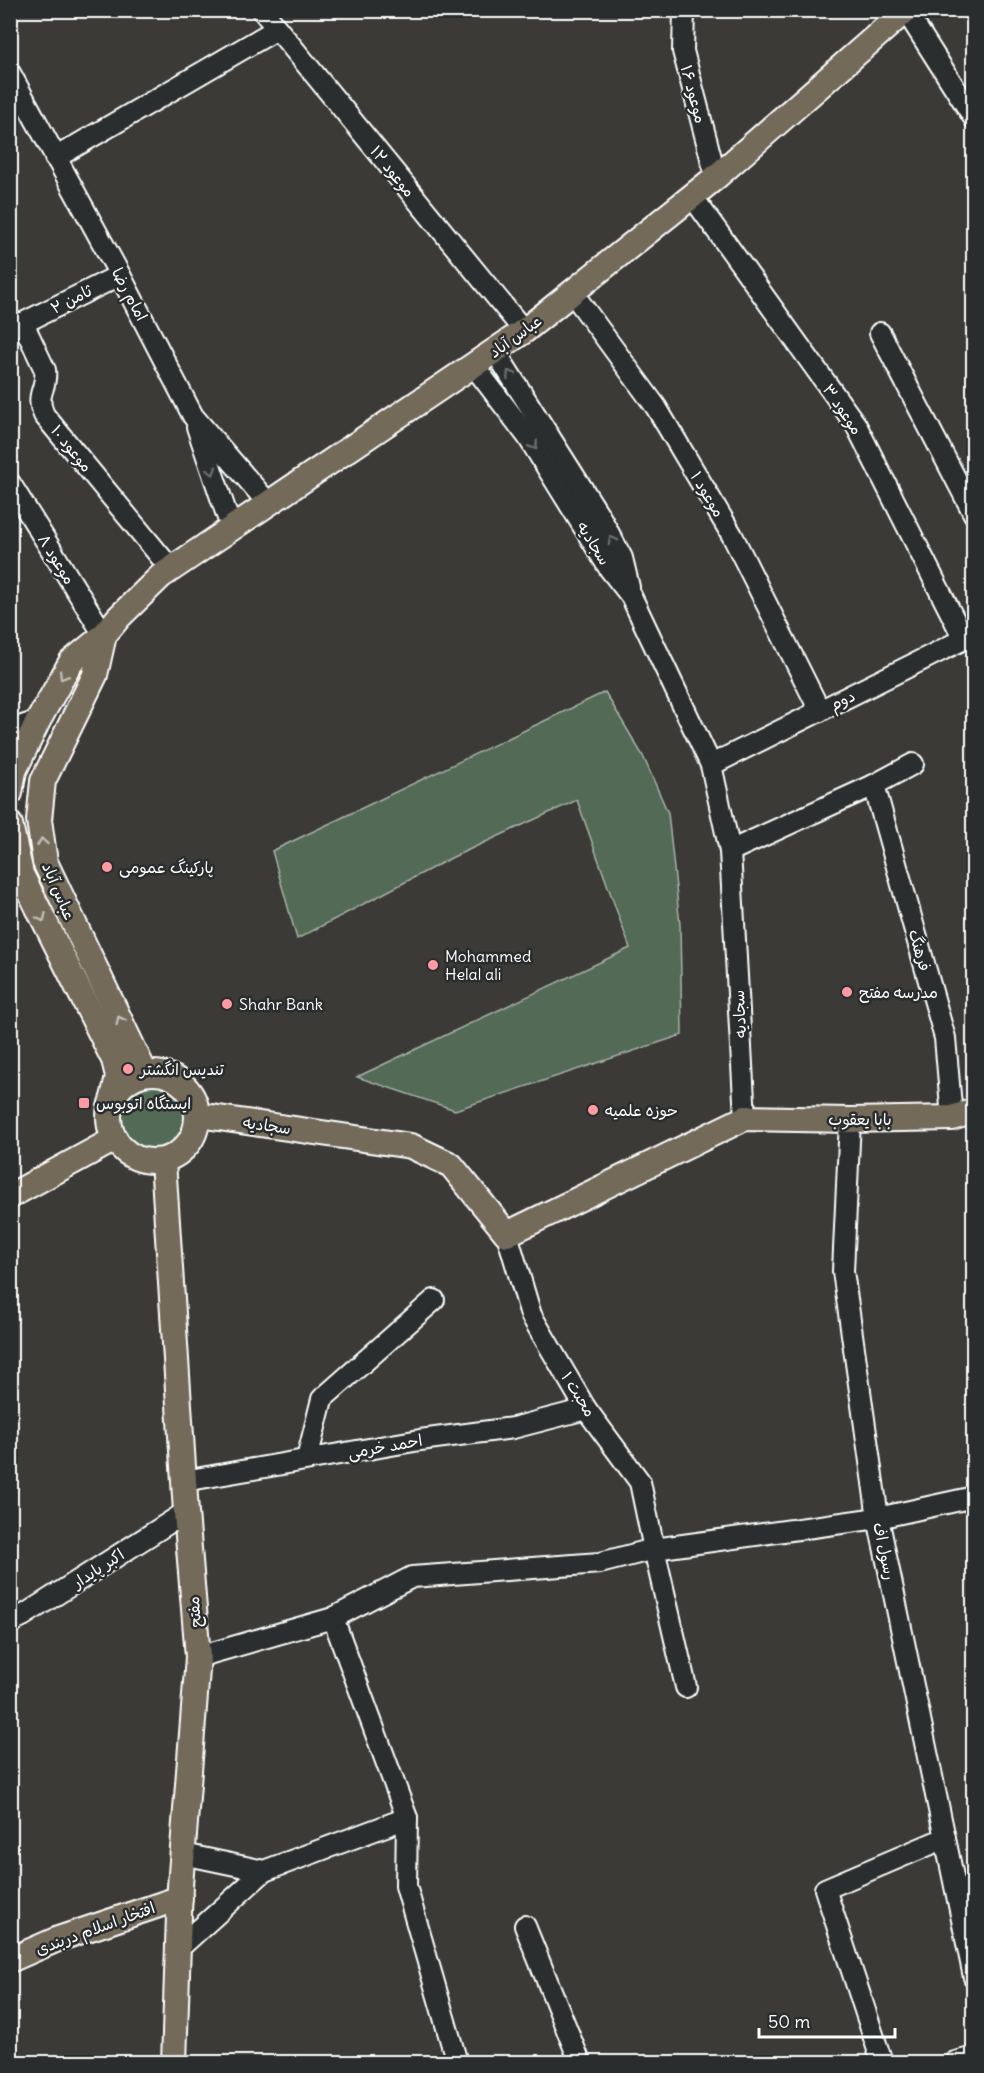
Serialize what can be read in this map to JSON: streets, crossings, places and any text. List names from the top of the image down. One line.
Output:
{"streets":{"main road":["عباس آباد","سجادیه","بابا یعقوب","مفتح","افتخار اسلام دربندی"],"street":["موعود ۱۶","موعود ۱۲","امام رضا","ثامن ۲","موعود ۳","موعود ۱۰","موعود ۱","موعود ۸","دوم","فرهنگ","محبت ۱","احمد خرمی","رسول اف","اکبر پایدار"]},"crossings":[["موعود ۱۶","عباس آباد"],["موعود ۱۲","عباس آباد"],["امام رضا","ثامن ۲"],["امام رضا","عباس آباد"],["ثامن ۲","موعود ۱۰"],["عباس آباد","موعود ۳"],["عباس آباد","موعود ۱۰"],["عباس آباد","موعود ۱"],["عباس آباد","سجادیه"],["عباس آباد","موعود ۸"],["عباس آباد","مفتح"],["موعود ۳","دوم"],["موعود ۱","دوم"],["سجادیه","دوم"],["سجادیه","بابا یعقوب"],["سجادیه","محبت ۱"],["سجادیه","مفتح"],["فرهنگ","بابا یعقوب"],["بابا یعقوب","رسول اف"],["محبت ۱","احمد خرمی"],["احمد خرمی","مفتح"],["اکبر پایدار","مفتح"],["مفتح","افتخار اسلام دربندی"]],"places":{"other":["پارکینگ عمومی","Mohammed Helal ali","مدرسه مفتح","Shahr Bank","تندیس انگشتر","حوزه علمیه"],"transit":["ایستگاه اتوبوس"]},"scale_bar":"50 m"}
